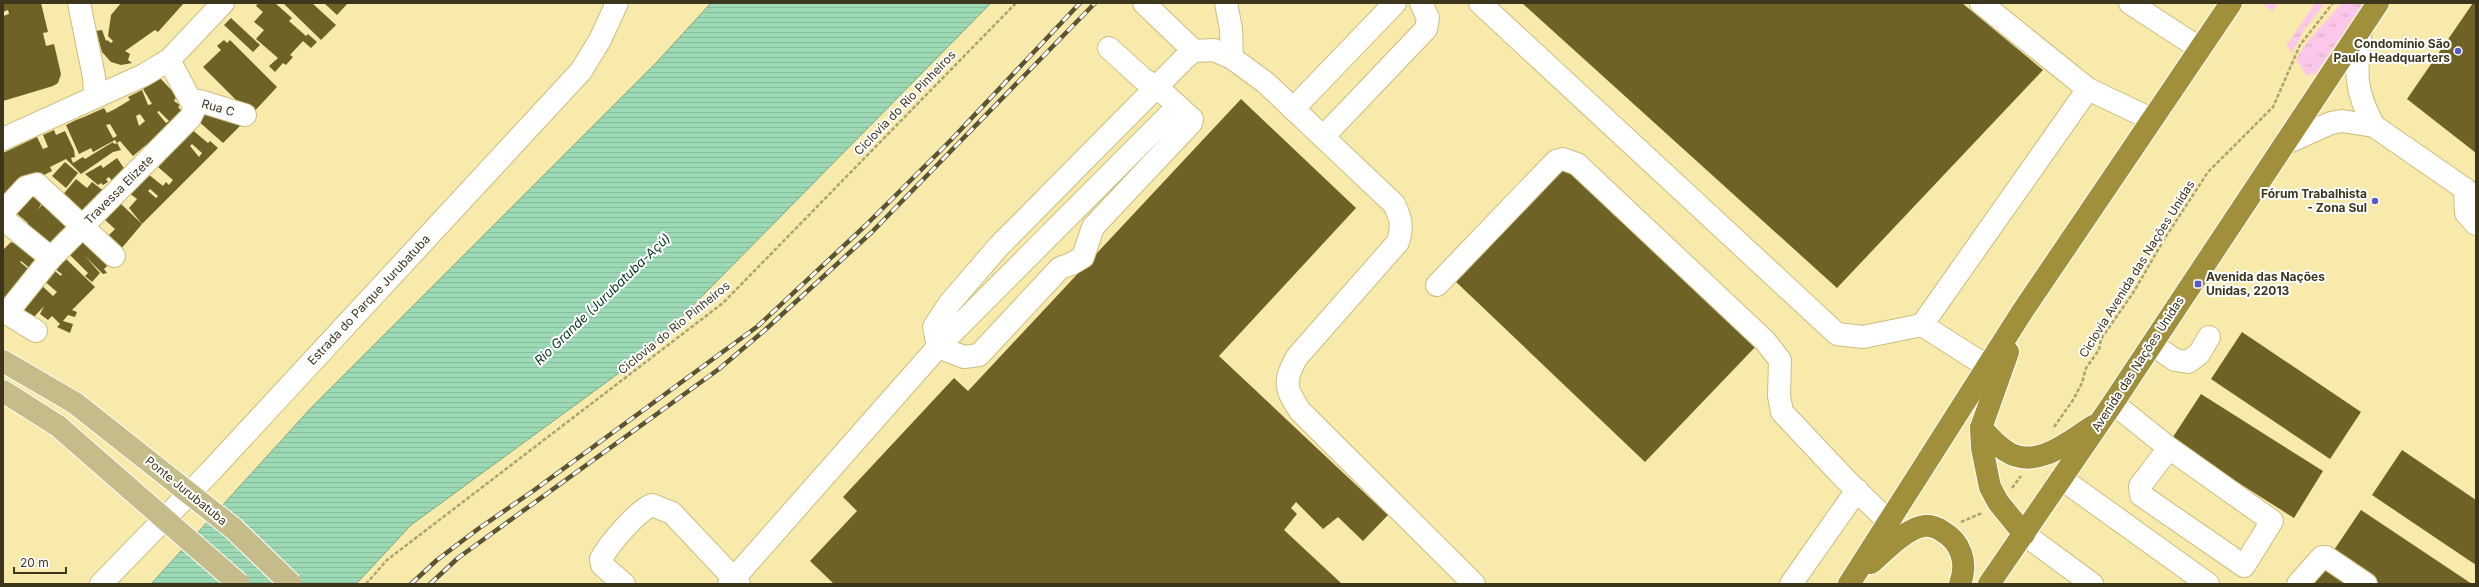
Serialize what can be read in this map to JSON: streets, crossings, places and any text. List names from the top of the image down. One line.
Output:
{"streets":{"highway":["Avenida das Nações Unidas"],"main road":["Ponte Jurubatuba"],"street":["Rua C","Travessa Elizete","Estrada do Parque Jurubatuba"],"path":["Ciclovia do Rio Pinheiros","Ciclovia Avenida das Nações Unidas"]},"crossings":[["Rua C","Travessa Elizete"]],"water":["Rio Grande (Jurubatuba-Açú)"],"places":{"other":["Condomínio São Paulo Headquarters","Fórum Trabalhista - Zona Sul"],"transit":["Avenida das Nações Unidas, 22013"]},"scale_bar":"20 m"}
